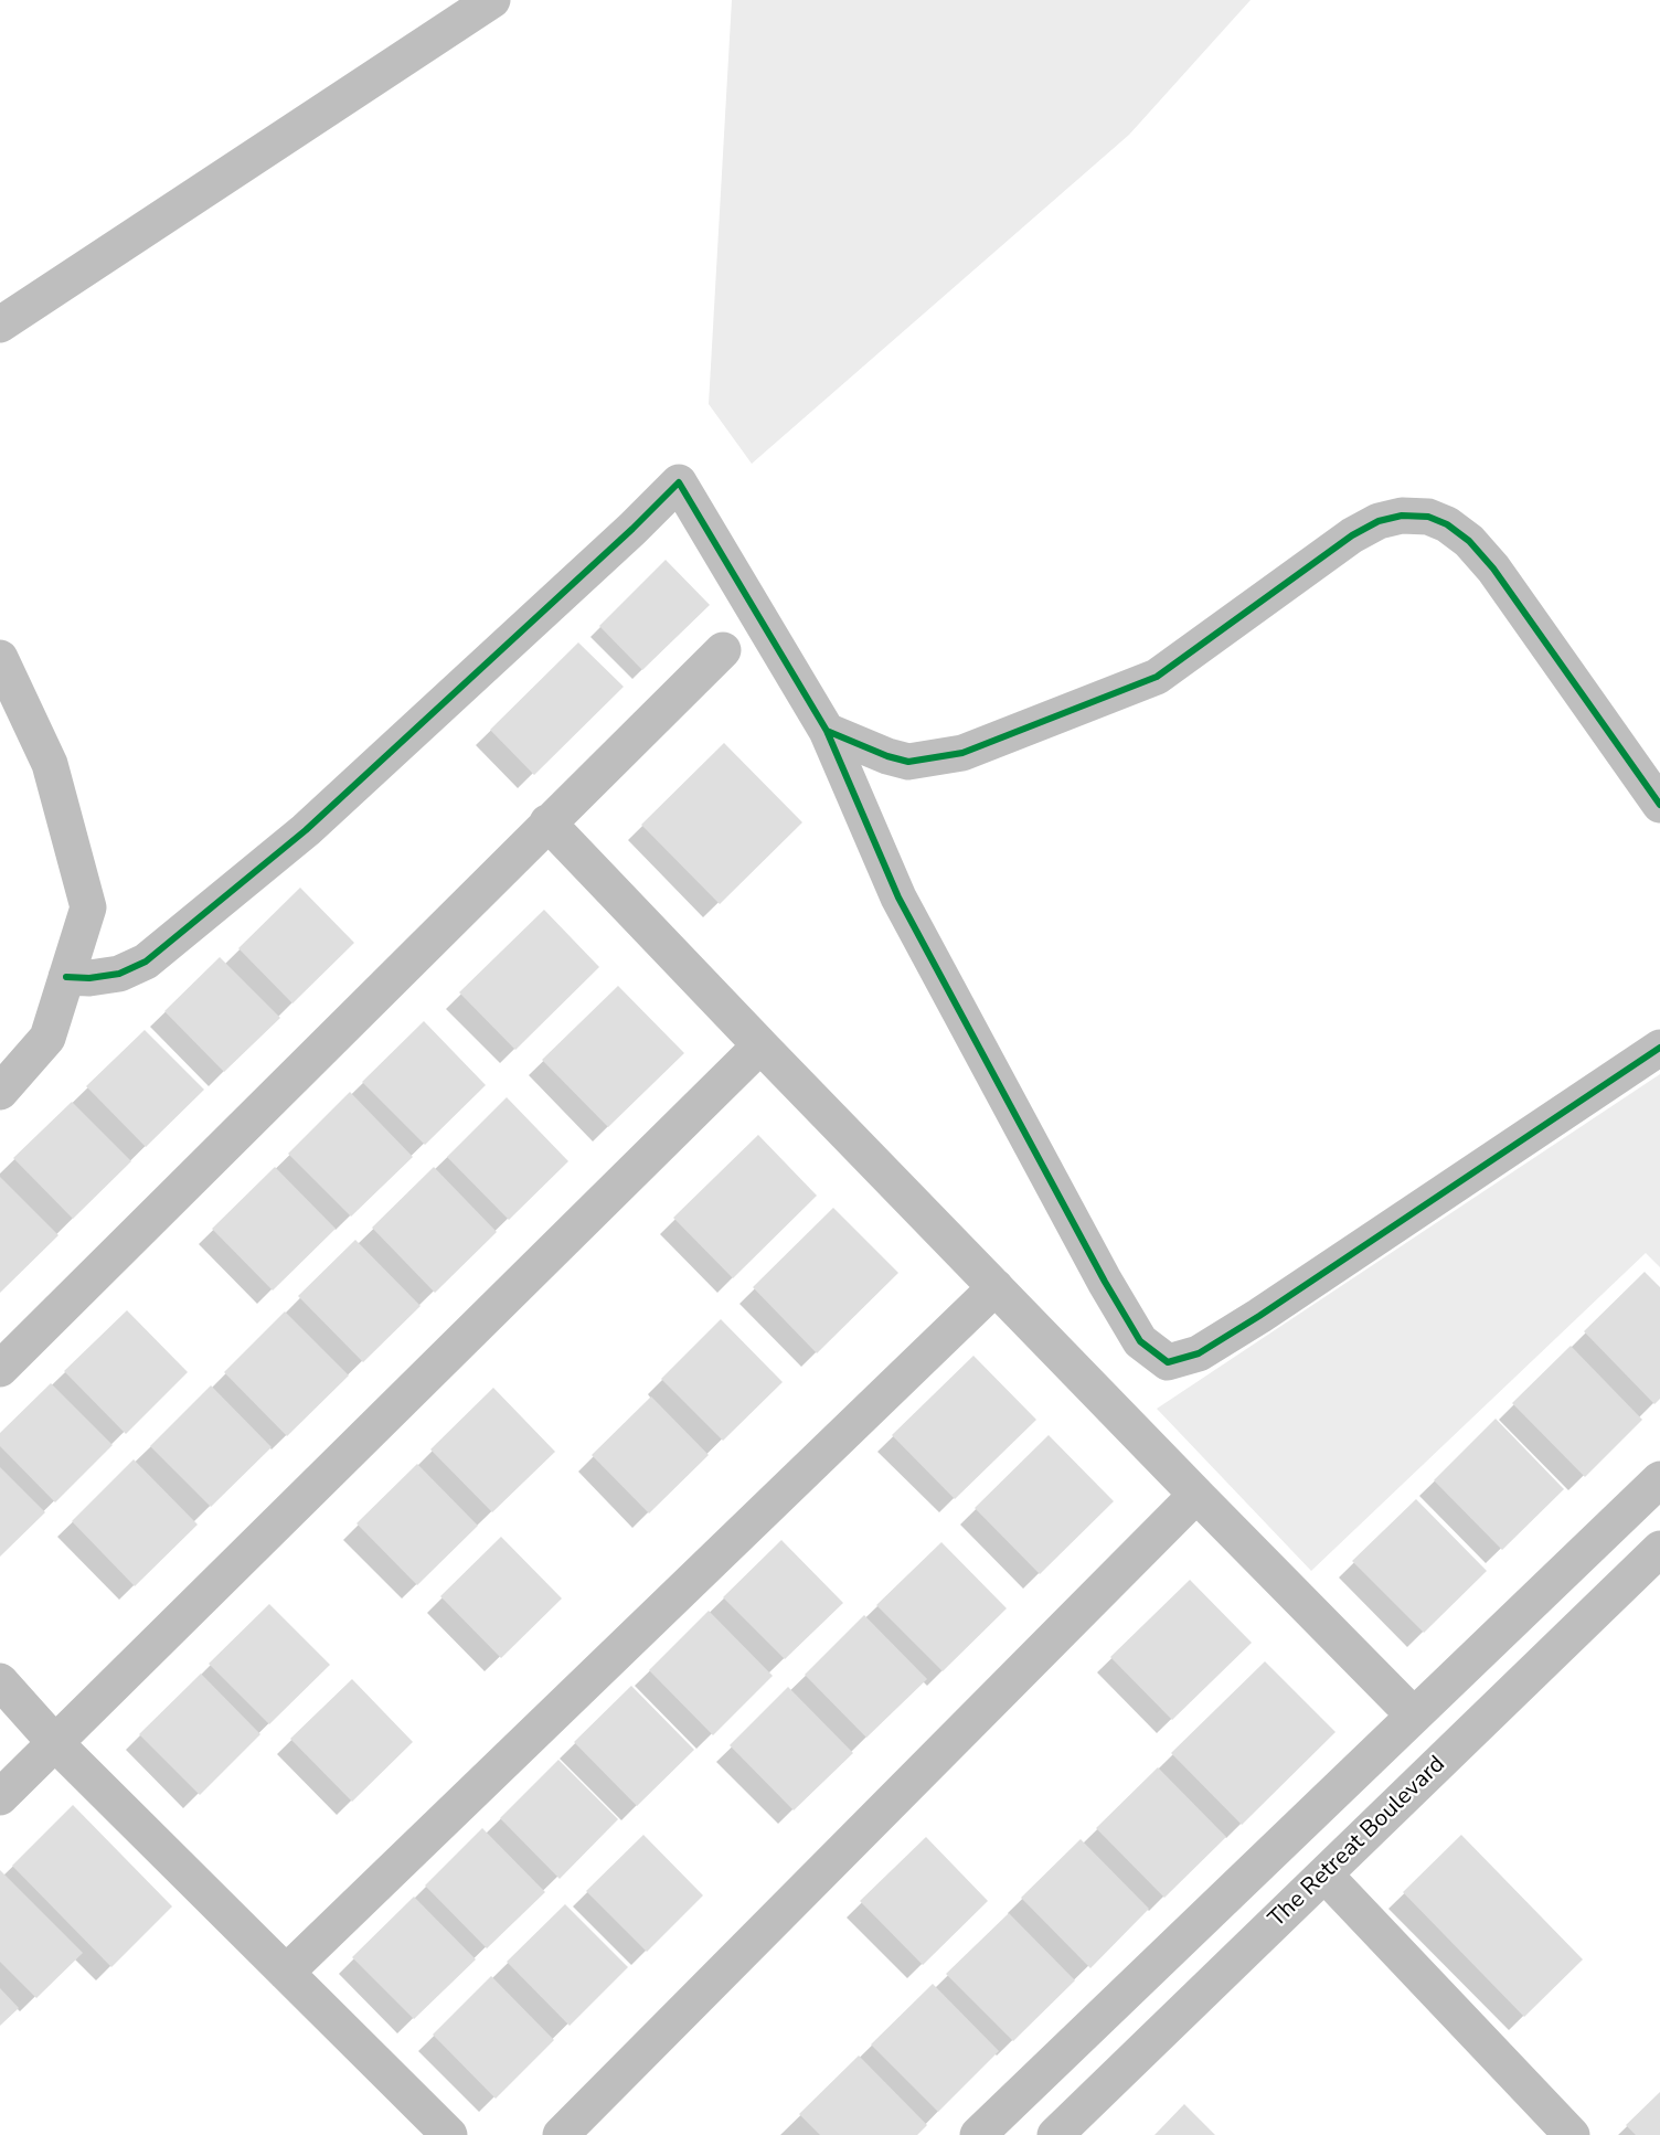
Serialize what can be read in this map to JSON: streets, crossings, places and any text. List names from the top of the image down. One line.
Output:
{"streets":{"street":["The Retreat Boulevard"]}}
